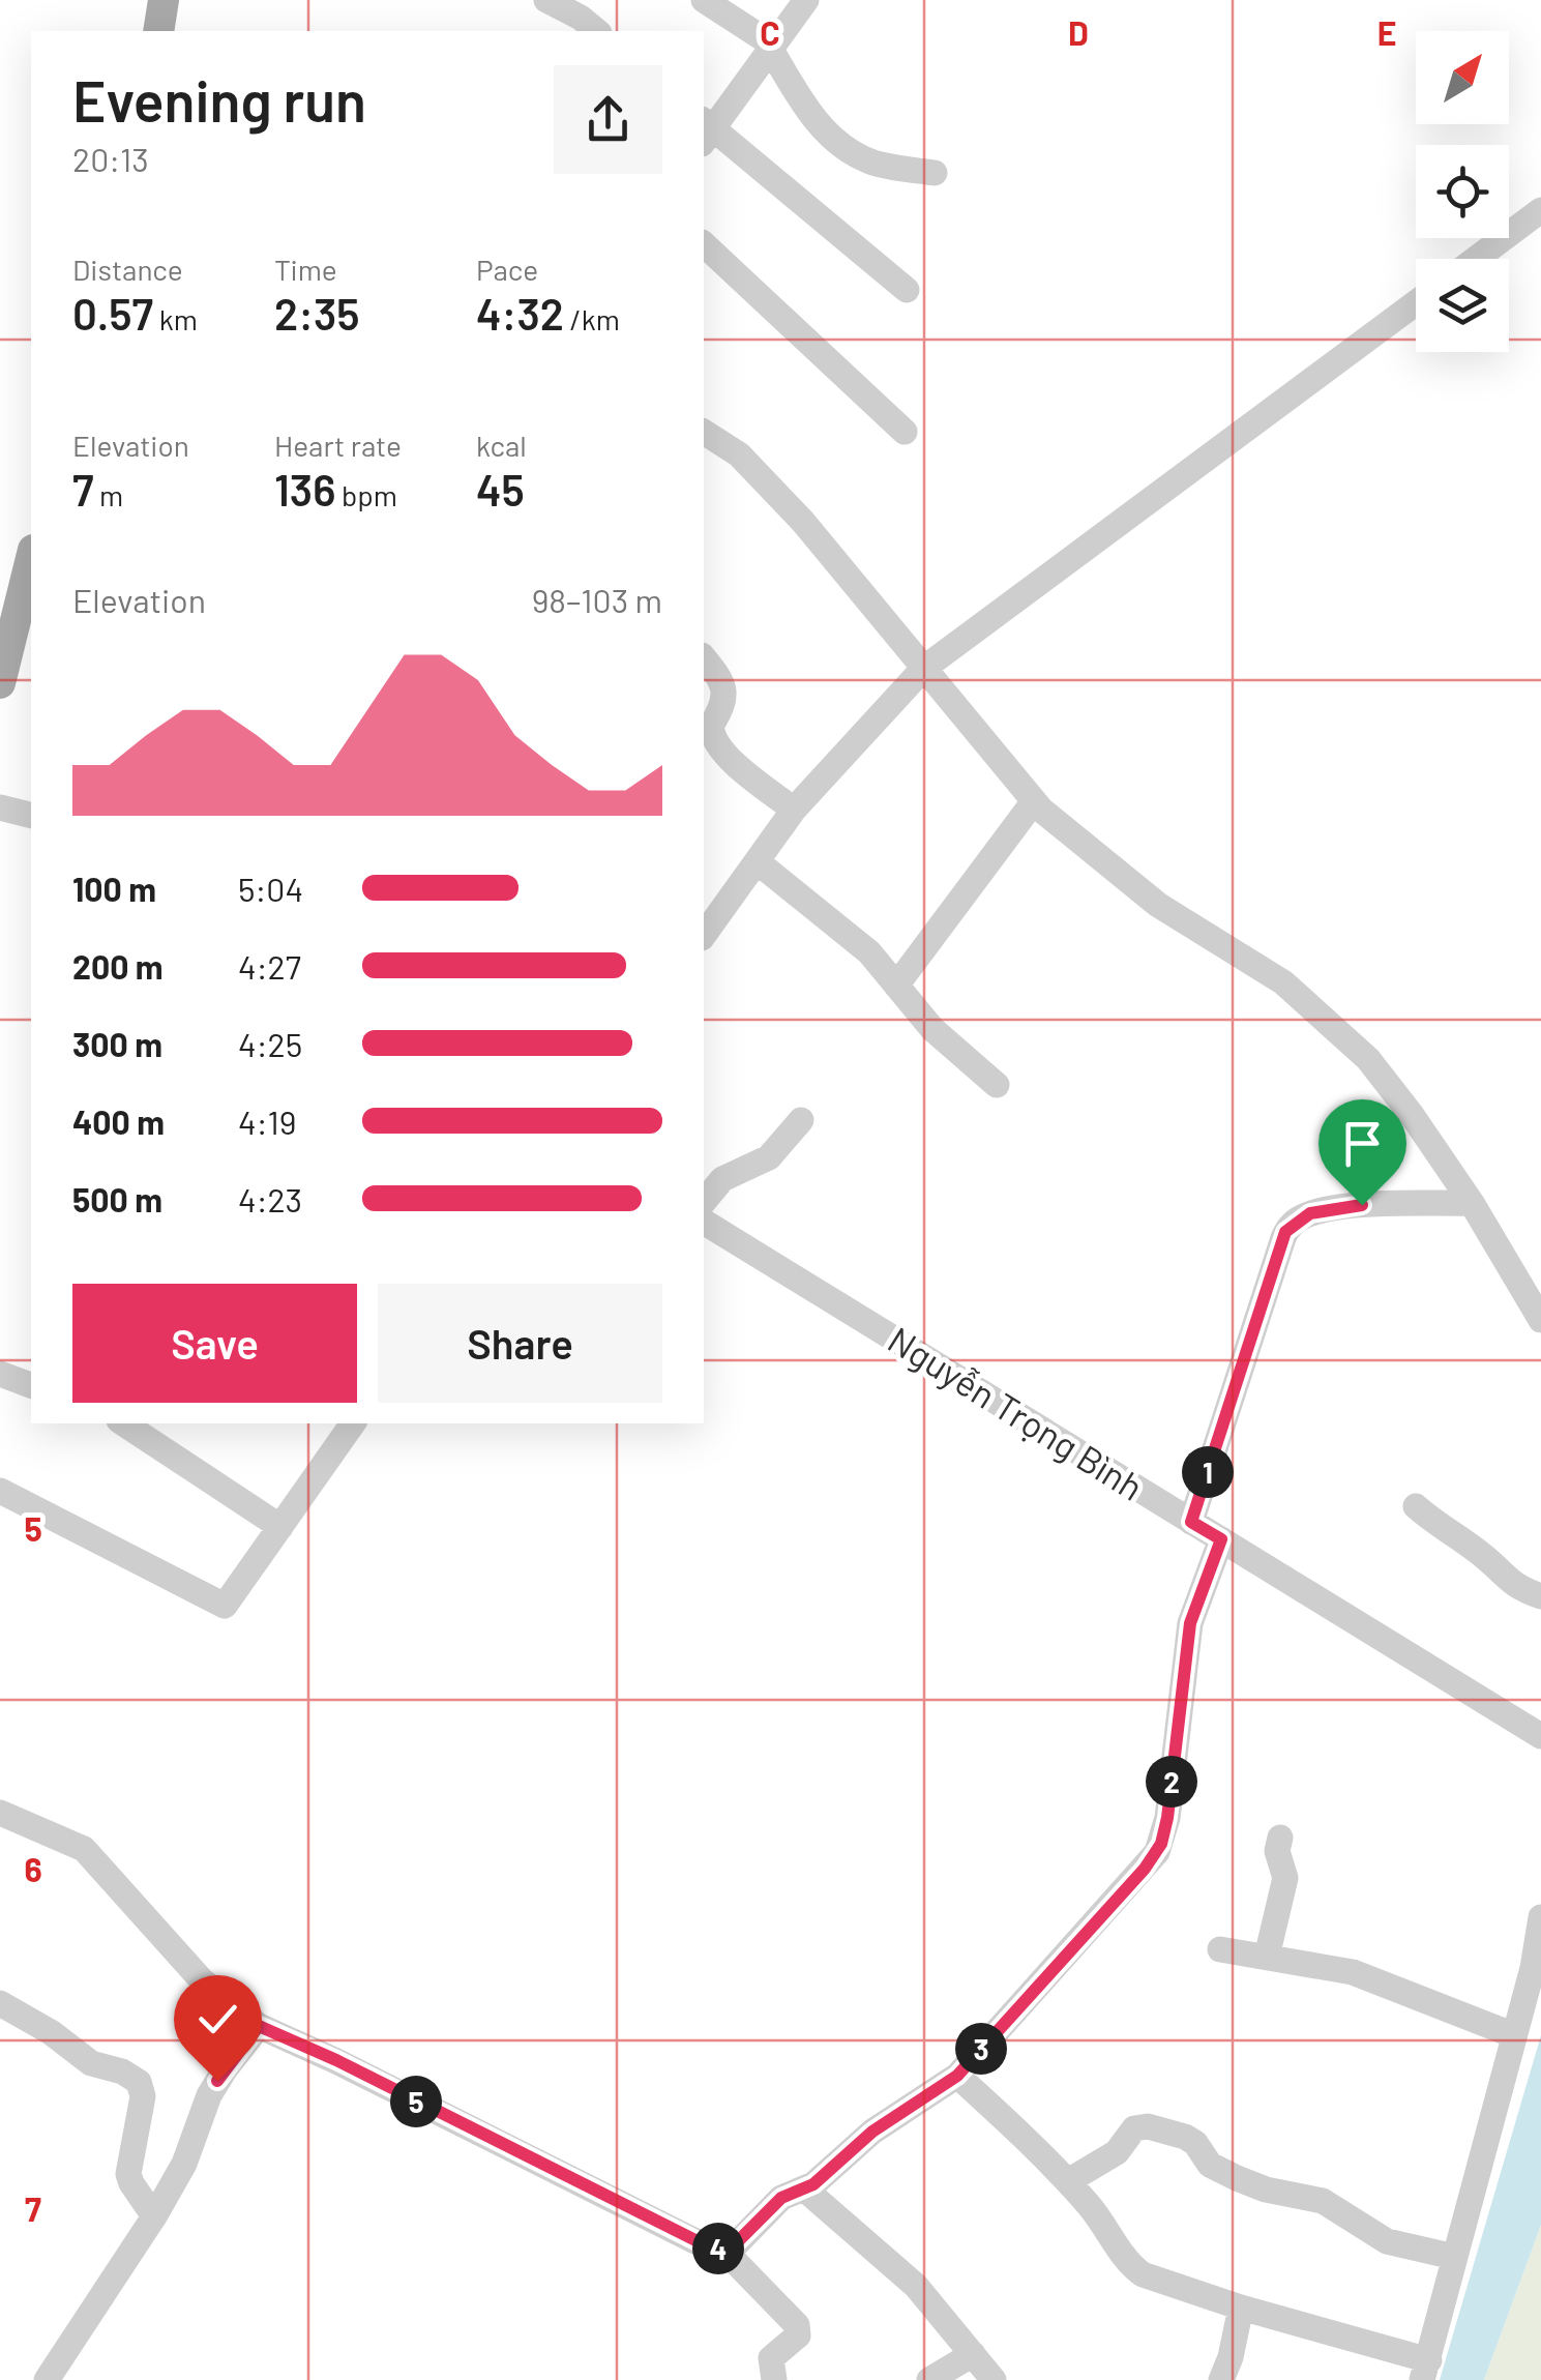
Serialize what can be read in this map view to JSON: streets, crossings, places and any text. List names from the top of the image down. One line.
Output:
{"streets":{"street":["Nguyễn Trọng Bình"]},"north":"top right","page":{"heading":["Evening run","20:13"],"stats":[["Distance","0.57 km"],["Time","2:35"],["Pace","4:32 /km"],["Elevation","7 m"],["Heart rate","136 bpm"],["kcal","45"]],"chart":["Elevation","98–103 m"],"list":[{"name":"100 m","note":"5:04"},{"name":"200 m","note":"4:27"},{"name":"300 m","note":"4:25"},{"name":"400 m","note":"4:19"},{"name":"500 m","note":"4:23"}],"buttons":["Save","Share"],"pins":["1","2","3","5","4"]},"grid":{"columns":["C","D","E"],"rows":["5","6","7"]}}
